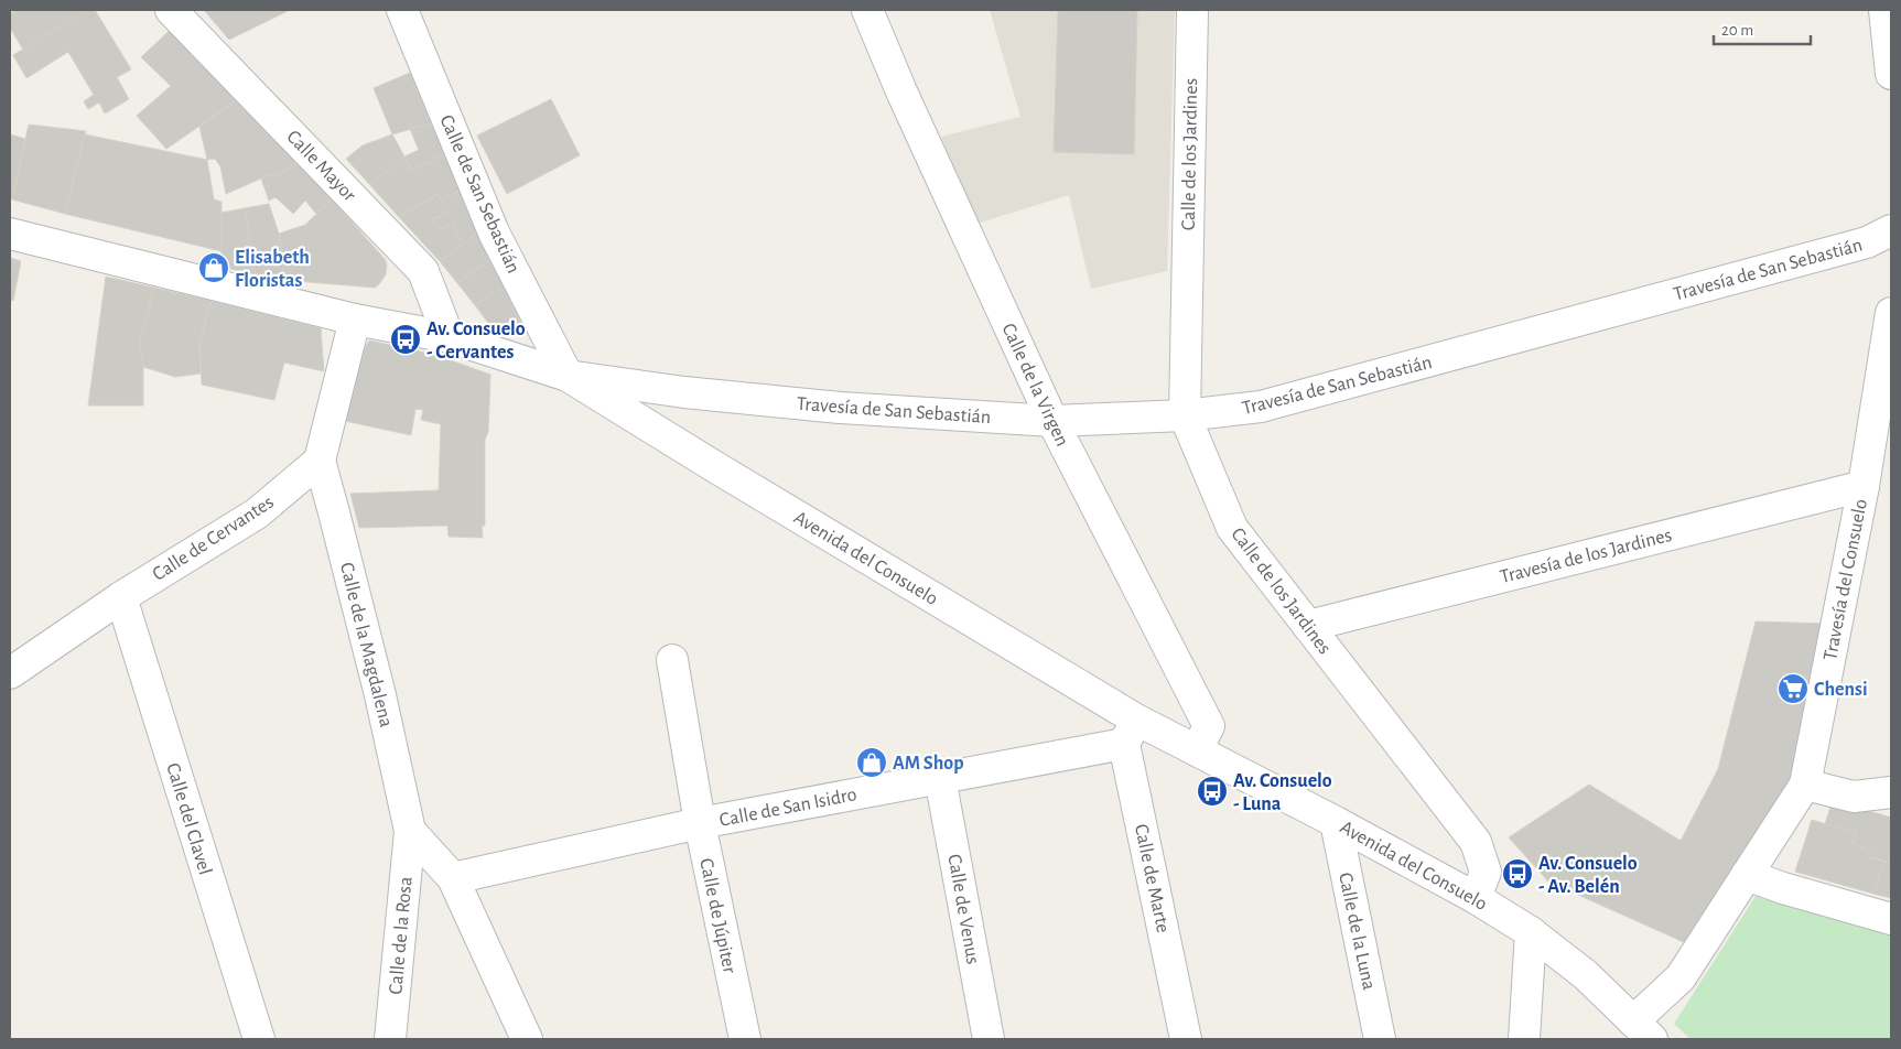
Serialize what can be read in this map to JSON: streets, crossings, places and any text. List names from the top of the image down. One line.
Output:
{"streets":{"street":["Calle de los Jardines","Calle Mayor","Calle de San Sebastián","Travesía de San Sebastián","Calle de la Virgen","Calle de Cervantes","Travesía de los Jardines","Avenida del Consuelo","Travesía del Consuelo","Calle de la Magdalena","Calle de San Isidro","Calle del Clavel","Calle de Marte","Calle de Venus","Calle de Júpiter","Calle de la Luna","Calle de la Rosa"]},"crossings":[["Calle de los Jardines","Travesía de San Sebastián"],["Calle de los Jardines","Travesía de los Jardines"],["Calle de los Jardines","Avenida del Consuelo"],["Calle Mayor","Avenida del Consuelo"],["Calle de San Sebastián","Travesía de San Sebastián"],["Calle de San Sebastián","Avenida del Consuelo"],["Travesía de San Sebastián","Calle de la Virgen"],["Travesía de San Sebastián","Avenida del Consuelo"],["Calle de la Virgen","Avenida del Consuelo"],["Calle de Cervantes","Calle de la Magdalena"],["Calle de Cervantes","Calle del Clavel"],["Travesía de los Jardines","Travesía del Consuelo"],["Avenida del Consuelo","Travesía del Consuelo"],["Avenida del Consuelo","Calle de San Isidro"],["Avenida del Consuelo","Calle de Marte"],["Avenida del Consuelo","Calle de la Luna"],["Calle de la Magdalena","Calle de la Rosa"],["Calle de San Isidro","Calle de Marte"],["Calle de San Isidro","Calle de Venus"],["Calle de San Isidro","Calle de Júpiter"]],"places":{"shop":["Elisabeth Floristas","AM Shop"],"bus stop":["Av. Consuelo - Cervantes","Av. Consuelo - Luna","Av. Consuelo - Av. Belén"],"supermarket":["Chensi"]},"scale_bar":"20 m"}
